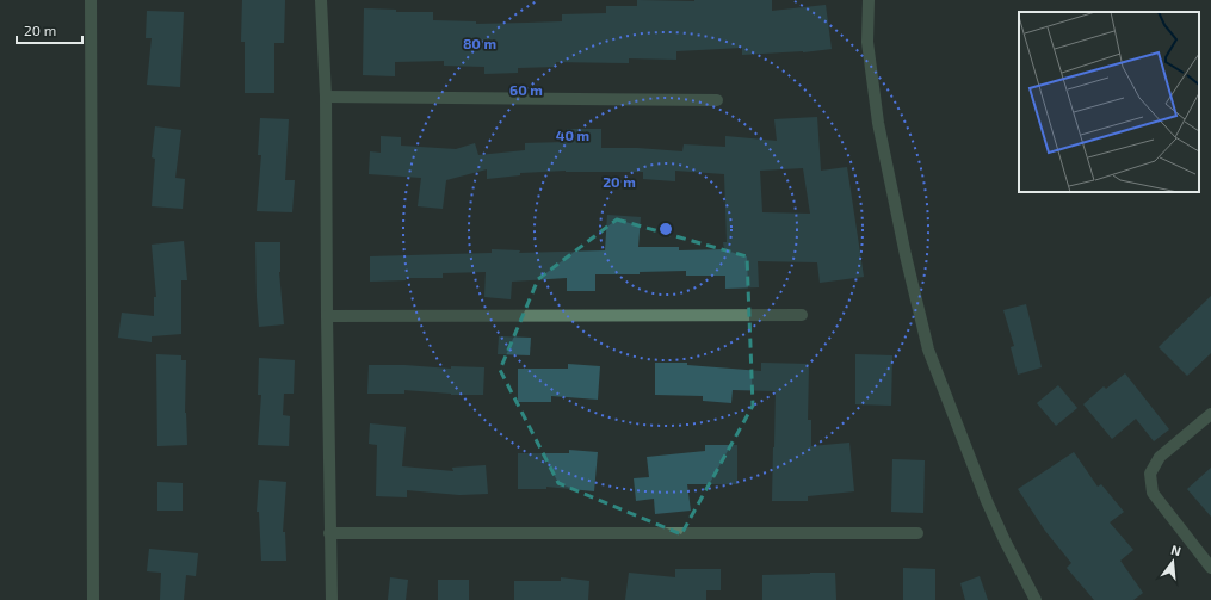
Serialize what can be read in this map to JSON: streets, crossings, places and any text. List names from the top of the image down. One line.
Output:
{"scale_bar":"20 m","north":"top","rings":["80 m","60 m","40 m","20 m"]}
